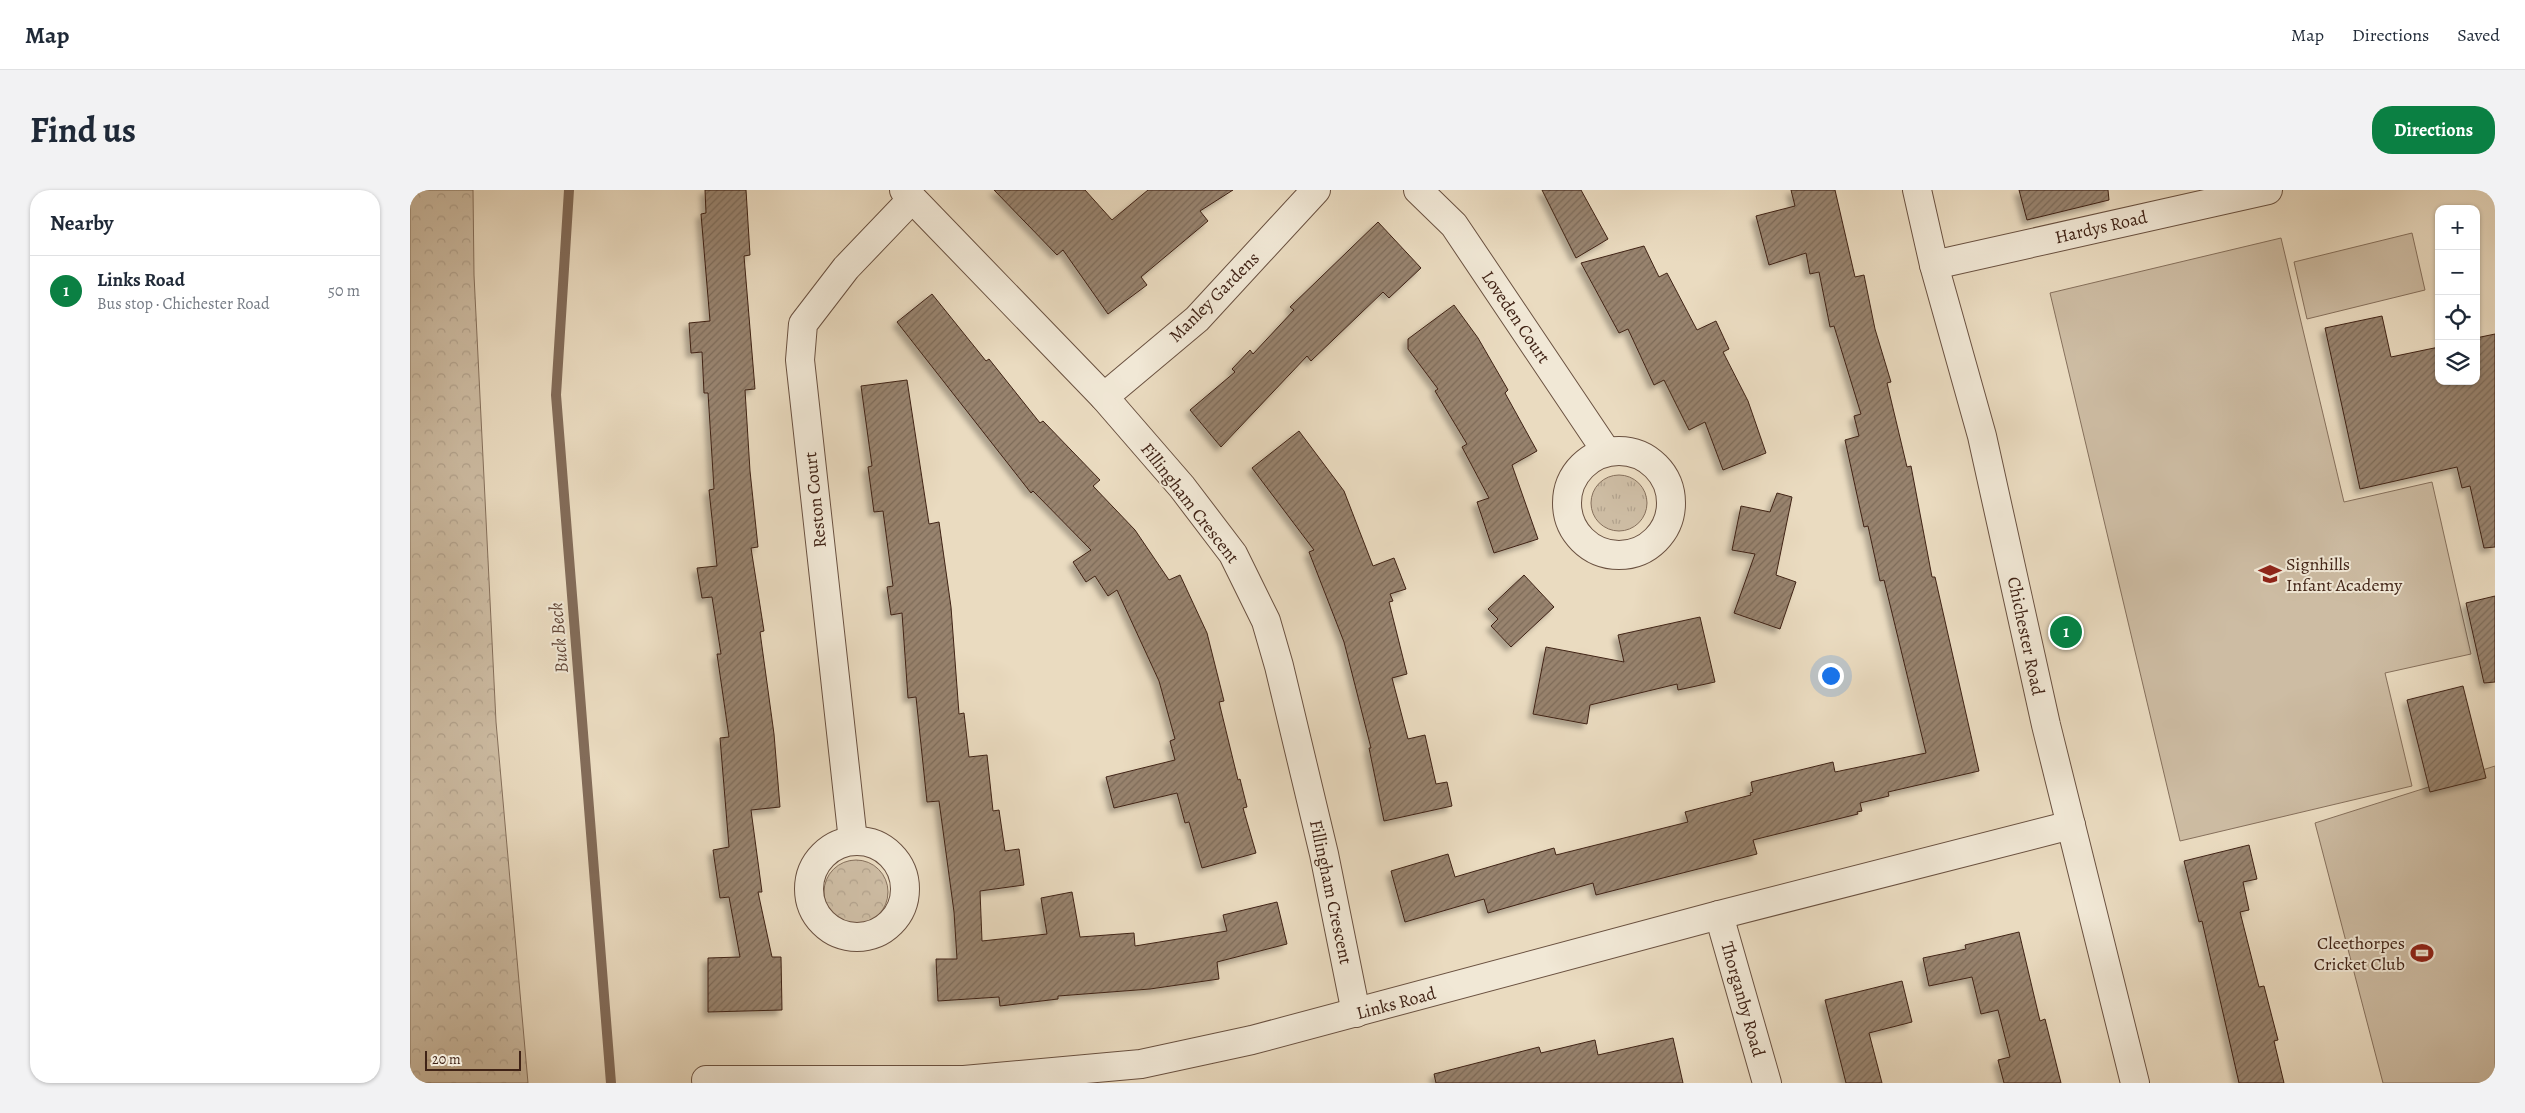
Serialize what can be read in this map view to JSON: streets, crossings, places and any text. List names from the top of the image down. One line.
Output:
{"streets":{"street":["Hardys Road","Manley Gardens","Loveden Court","Reston Court","Fillingham Crescent","Chichester Road","Thorganby Road","Links Road"]},"crossings":[["Hardys Road","Chichester Road"],["Manley Gardens","Fillingham Crescent"],["Reston Court","Fillingham Crescent"],["Fillingham Crescent","Links Road"],["Chichester Road","Links Road"],["Thorganby Road","Links Road"]],"water":["Buck Beck"],"places":{"school or university":["Signhills Infant Academy"],"sports":["Cleethorpes Cricket Club"]},"scale_bar":"20 m","page":{"header":"Map","nav":["Map","Directions","Saved"],"title":"Find us","buttons":"Directions","heading":"Nearby","map_buttons":["+","−"],"list":[{"mark":"1","name":"Links Road","note":"Bus stop · Chichester Road","value":"50 m"}],"pins":"1","scale":"20 m"}}
